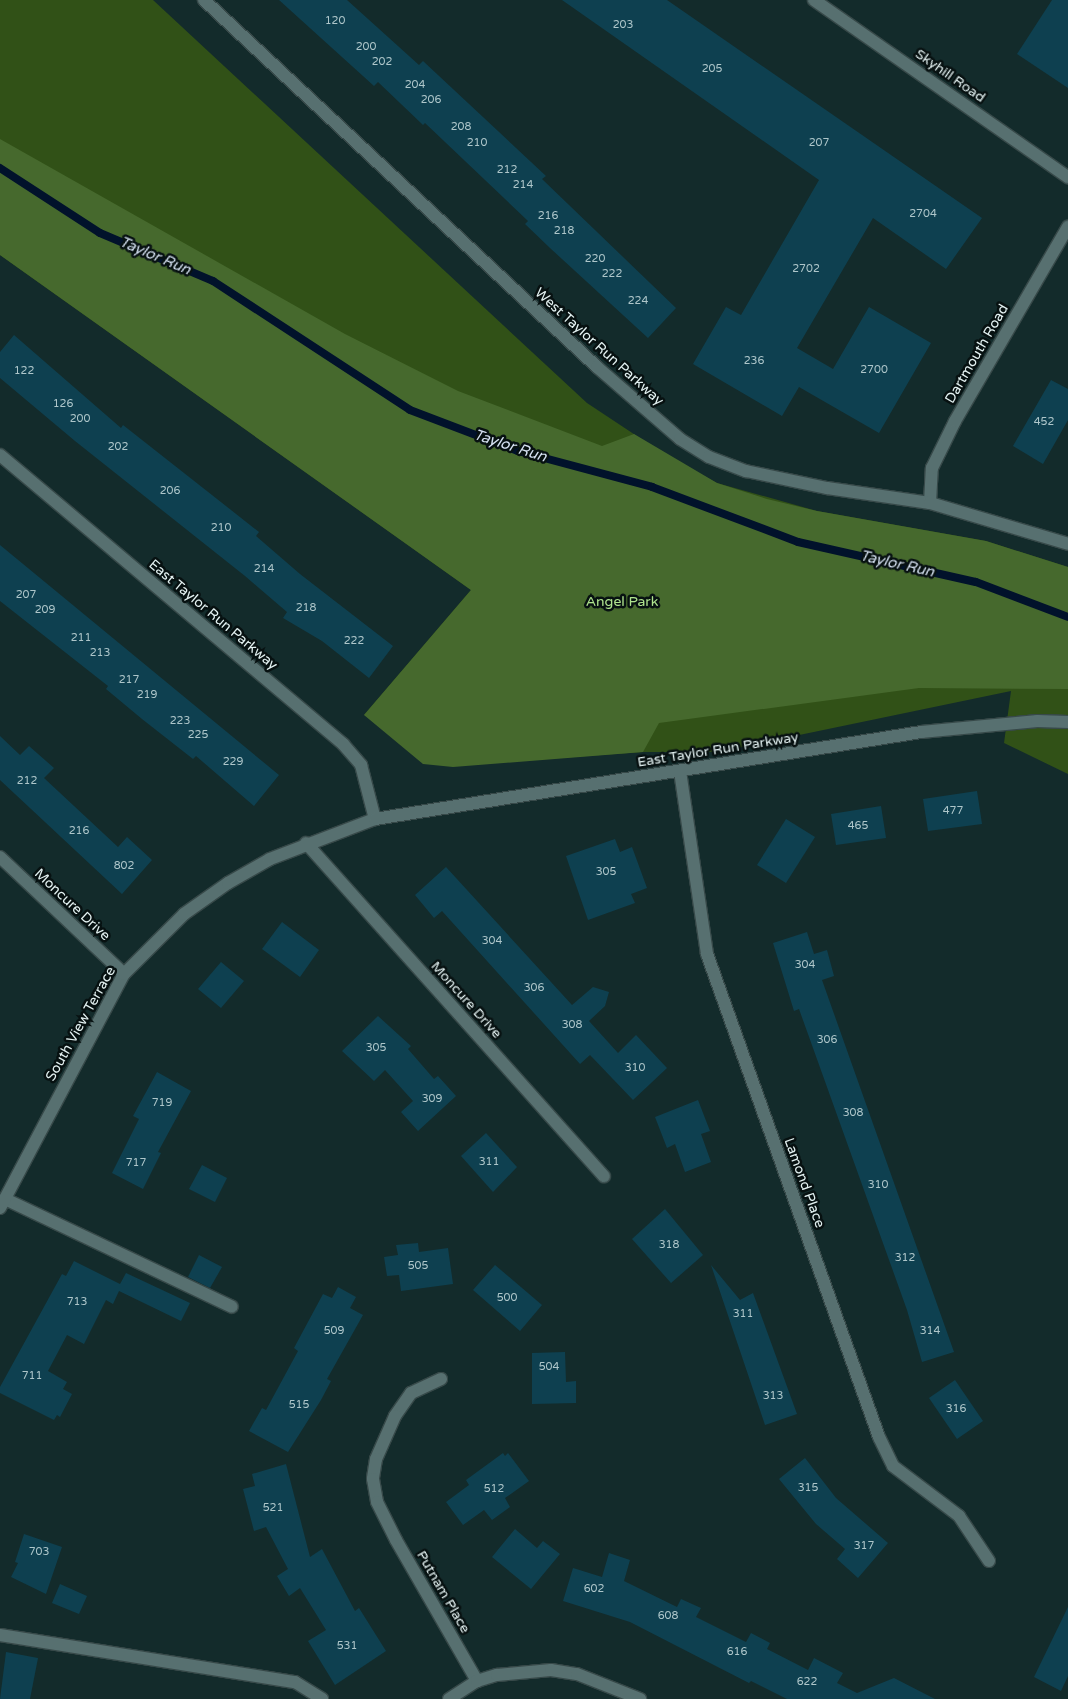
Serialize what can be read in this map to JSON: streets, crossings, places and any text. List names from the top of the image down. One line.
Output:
{"streets":{"street":["Skyhill Road","West Taylor Run Parkway","Dartmouth Road","East Taylor Run Parkway","Moncure Drive","South View Terrace","Lamond Place","Putnam Place"]},"crossings":[["West Taylor Run Parkway","Dartmouth Road"],["East Taylor Run Parkway","Moncure Drive"],["East Taylor Run Parkway","South View Terrace"],["East Taylor Run Parkway","Lamond Place"],["Moncure Drive","South View Terrace"]],"water":["Taylor Run"],"parks":["Angel Park"],"house_numbers":["120","203","200","202","205","204","206","208","210","207","212","214","2704","216","218","220","2702","222","224","236","2700","122","126","200","452","202","206","210","214","207","218","209","211","222","213","217","219","223","225","229","212","477","465","216","802","305","304","304","306","308","306","305","310","309","719","308","311","717","310","318","312","505","500","713","311","509","314","504","711","313","515","316","315","512","521","317","703","602","608","531","616","622"]}
